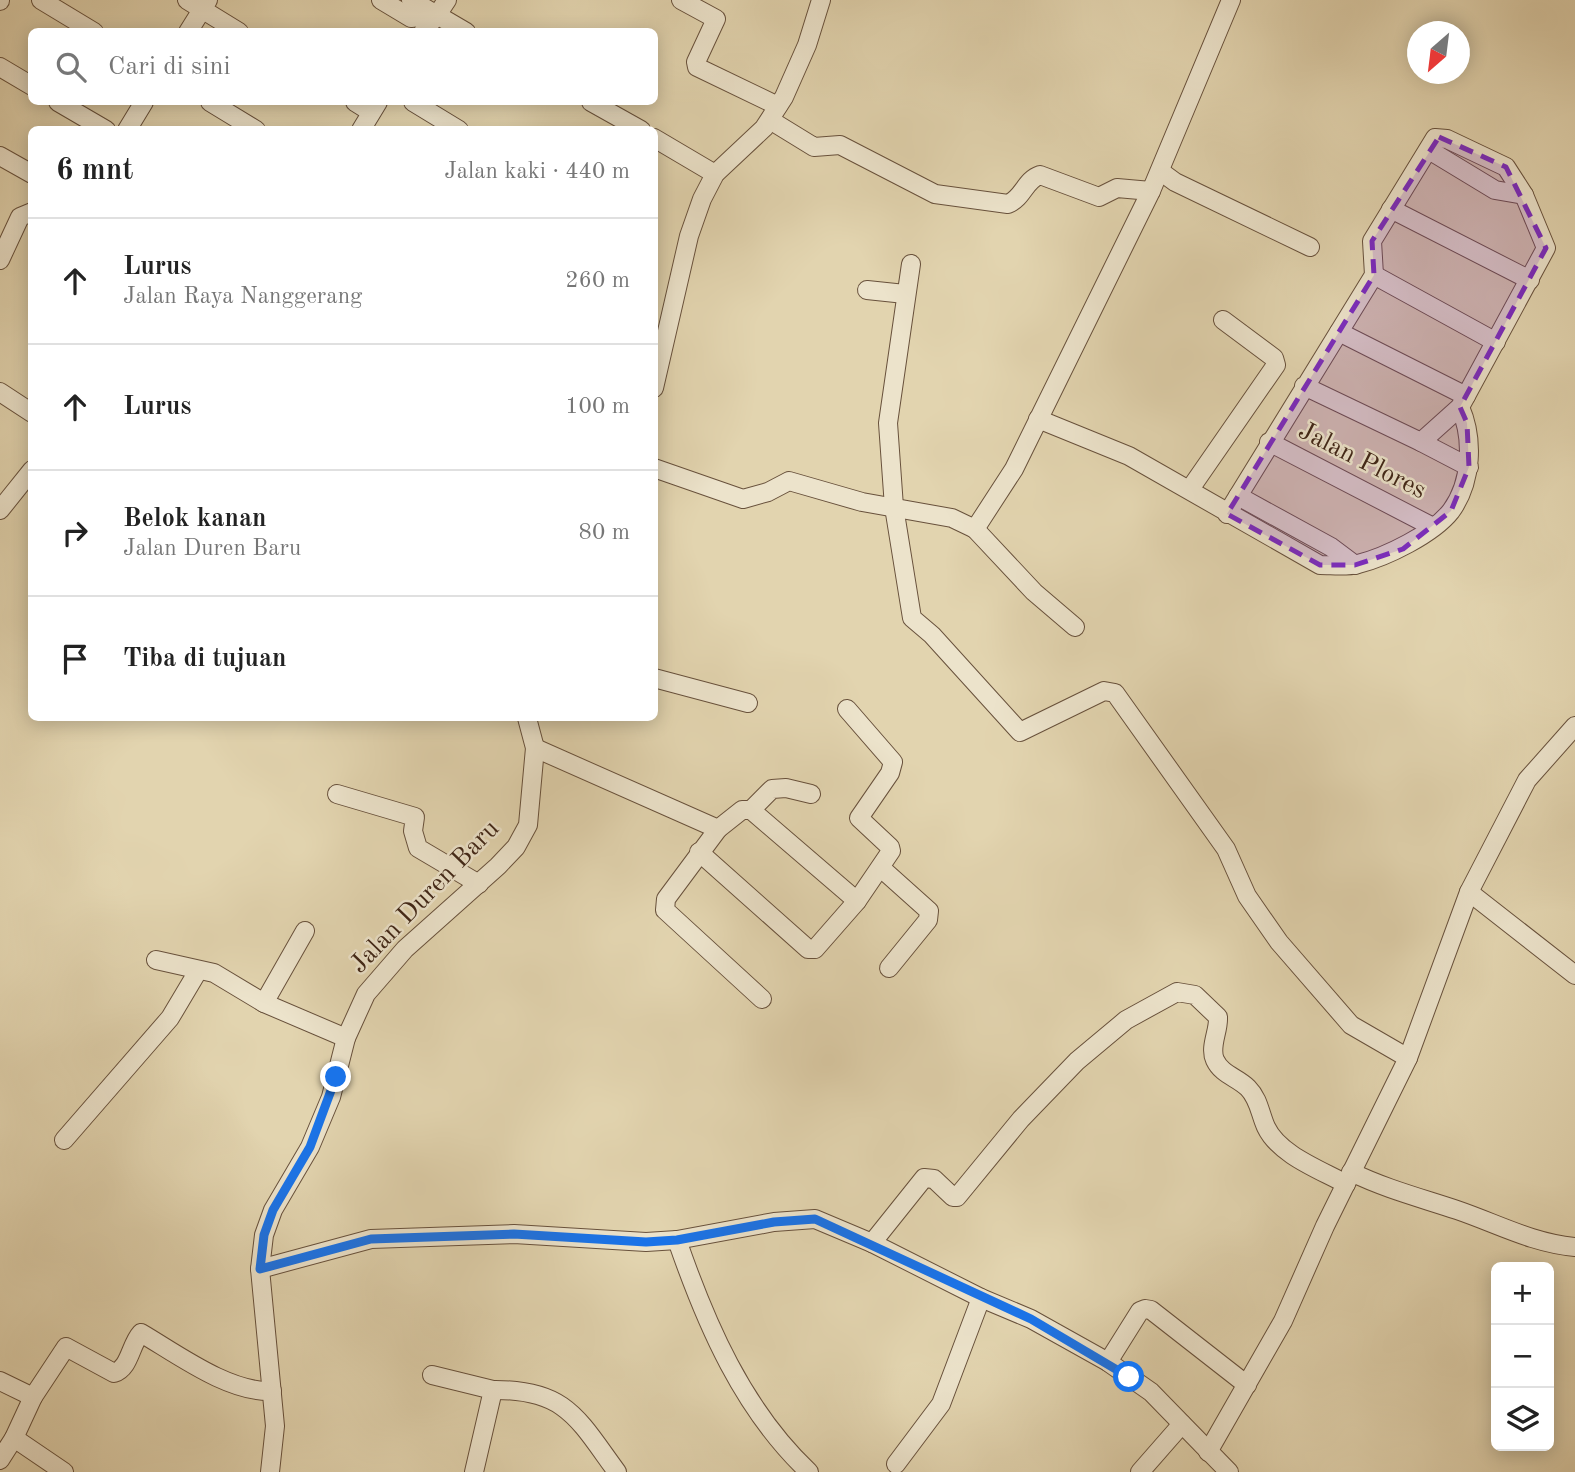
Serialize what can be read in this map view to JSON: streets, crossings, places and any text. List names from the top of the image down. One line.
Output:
{"streets":{"street":["Jalan Plores","Jalan Duren Baru"]},"north":"bottom left","page":{"search":"Cari di sini","heading":["6 mnt","Jalan kaki · 440 m"],"list":[["Lurus","Jalan Raya Nanggerang","260 m"],["Lurus","100 m"],["Belok kanan","Jalan Duren Baru","80 m"],"Tiba di tujuan"],"map_buttons":["+","−"]}}
